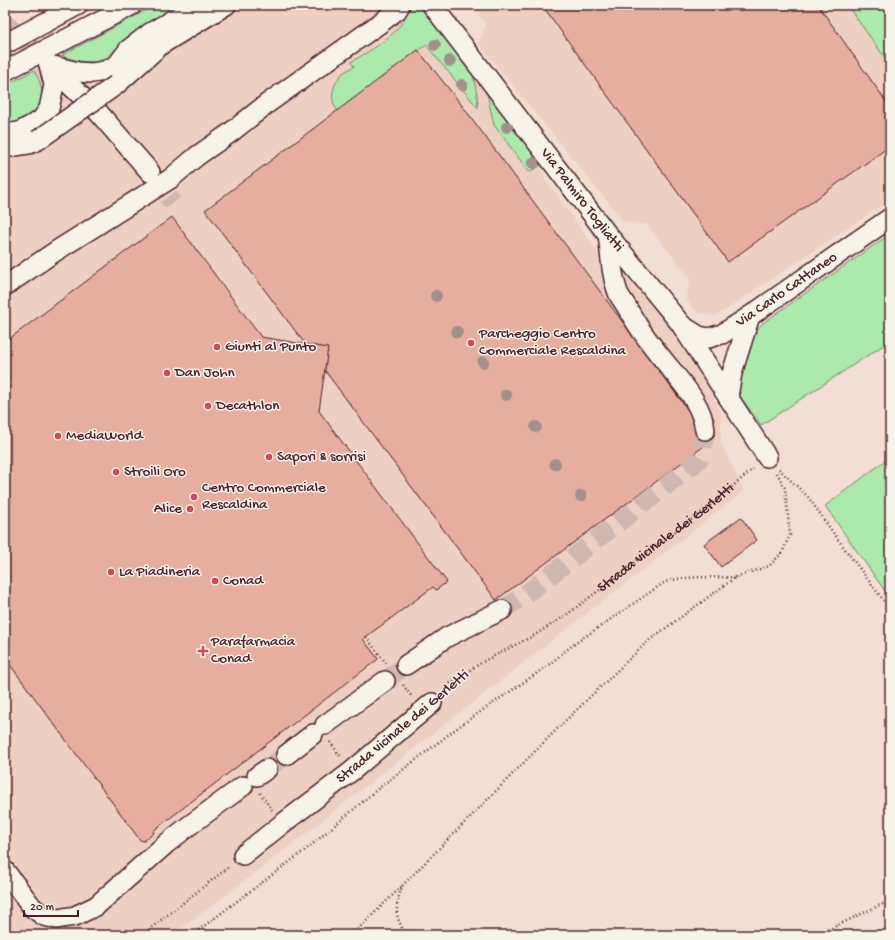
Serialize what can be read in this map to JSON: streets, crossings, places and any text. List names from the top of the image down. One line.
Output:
{"streets":{"street":["Via Palmiro Togliatti","Via Carlo Cattaneo","Strada vicinale dei Gerletti"]},"crossings":[["Via Palmiro Togliatti","Via Carlo Cattaneo"],["Via Palmiro Togliatti","Strada vicinale dei Gerletti"]],"places":{"other":["Parcheggio Centro Commerciale Rescaldina","Giunti al Punto","Dan John","Decathlon","MediaWorld","Sapori & sorrisi","Stroili Oro","Centro Commerciale Rescaldina","Alice","La Piadineria","Conad"],"health":["Parafarmacia Conad"]},"scale_bar":"20 m"}
